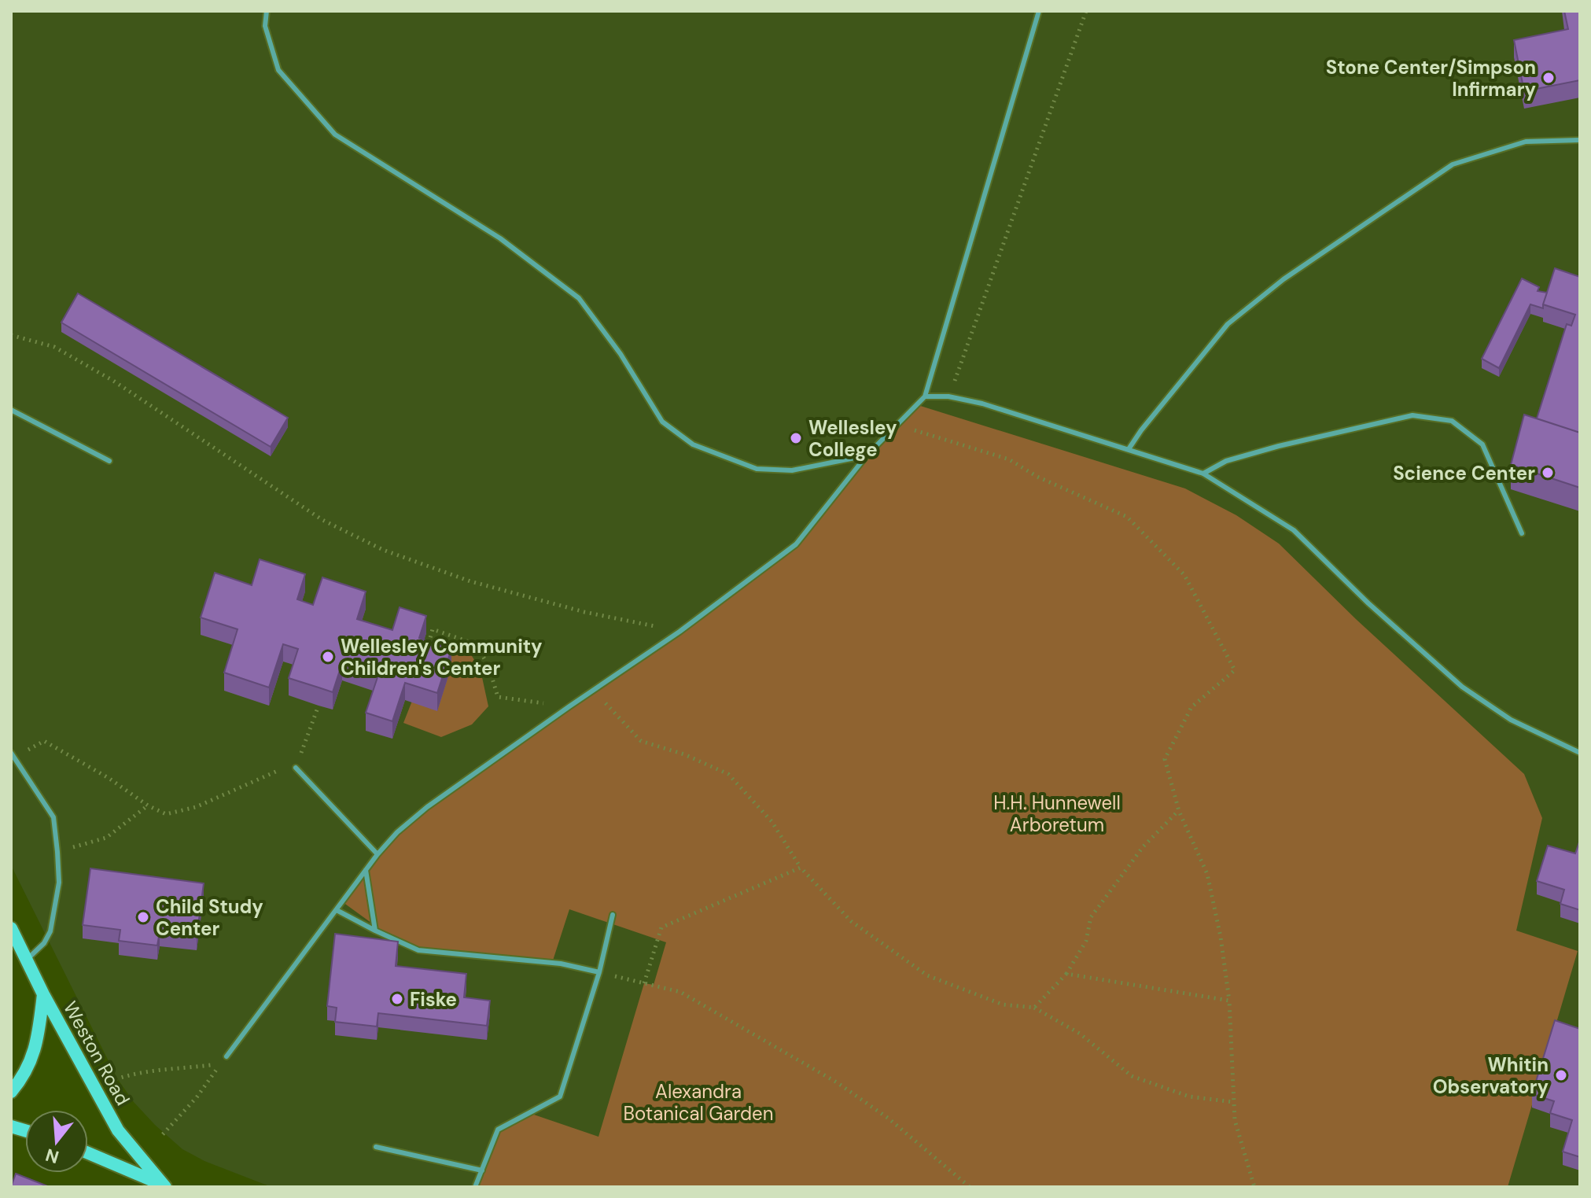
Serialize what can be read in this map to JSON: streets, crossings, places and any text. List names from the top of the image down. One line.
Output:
{"streets":{"main road":["Weston Road"]},"parks":["H.H. Hunnewell Arboretum","Alexandra Botanical Garden"],"places":["Stone Center/Simpson Infirmary","Wellesley College","Science Center","Wellesley Community Children's Center","Child Study Center","Fiske","Whitin Observatory"],"north":"bottom"}
